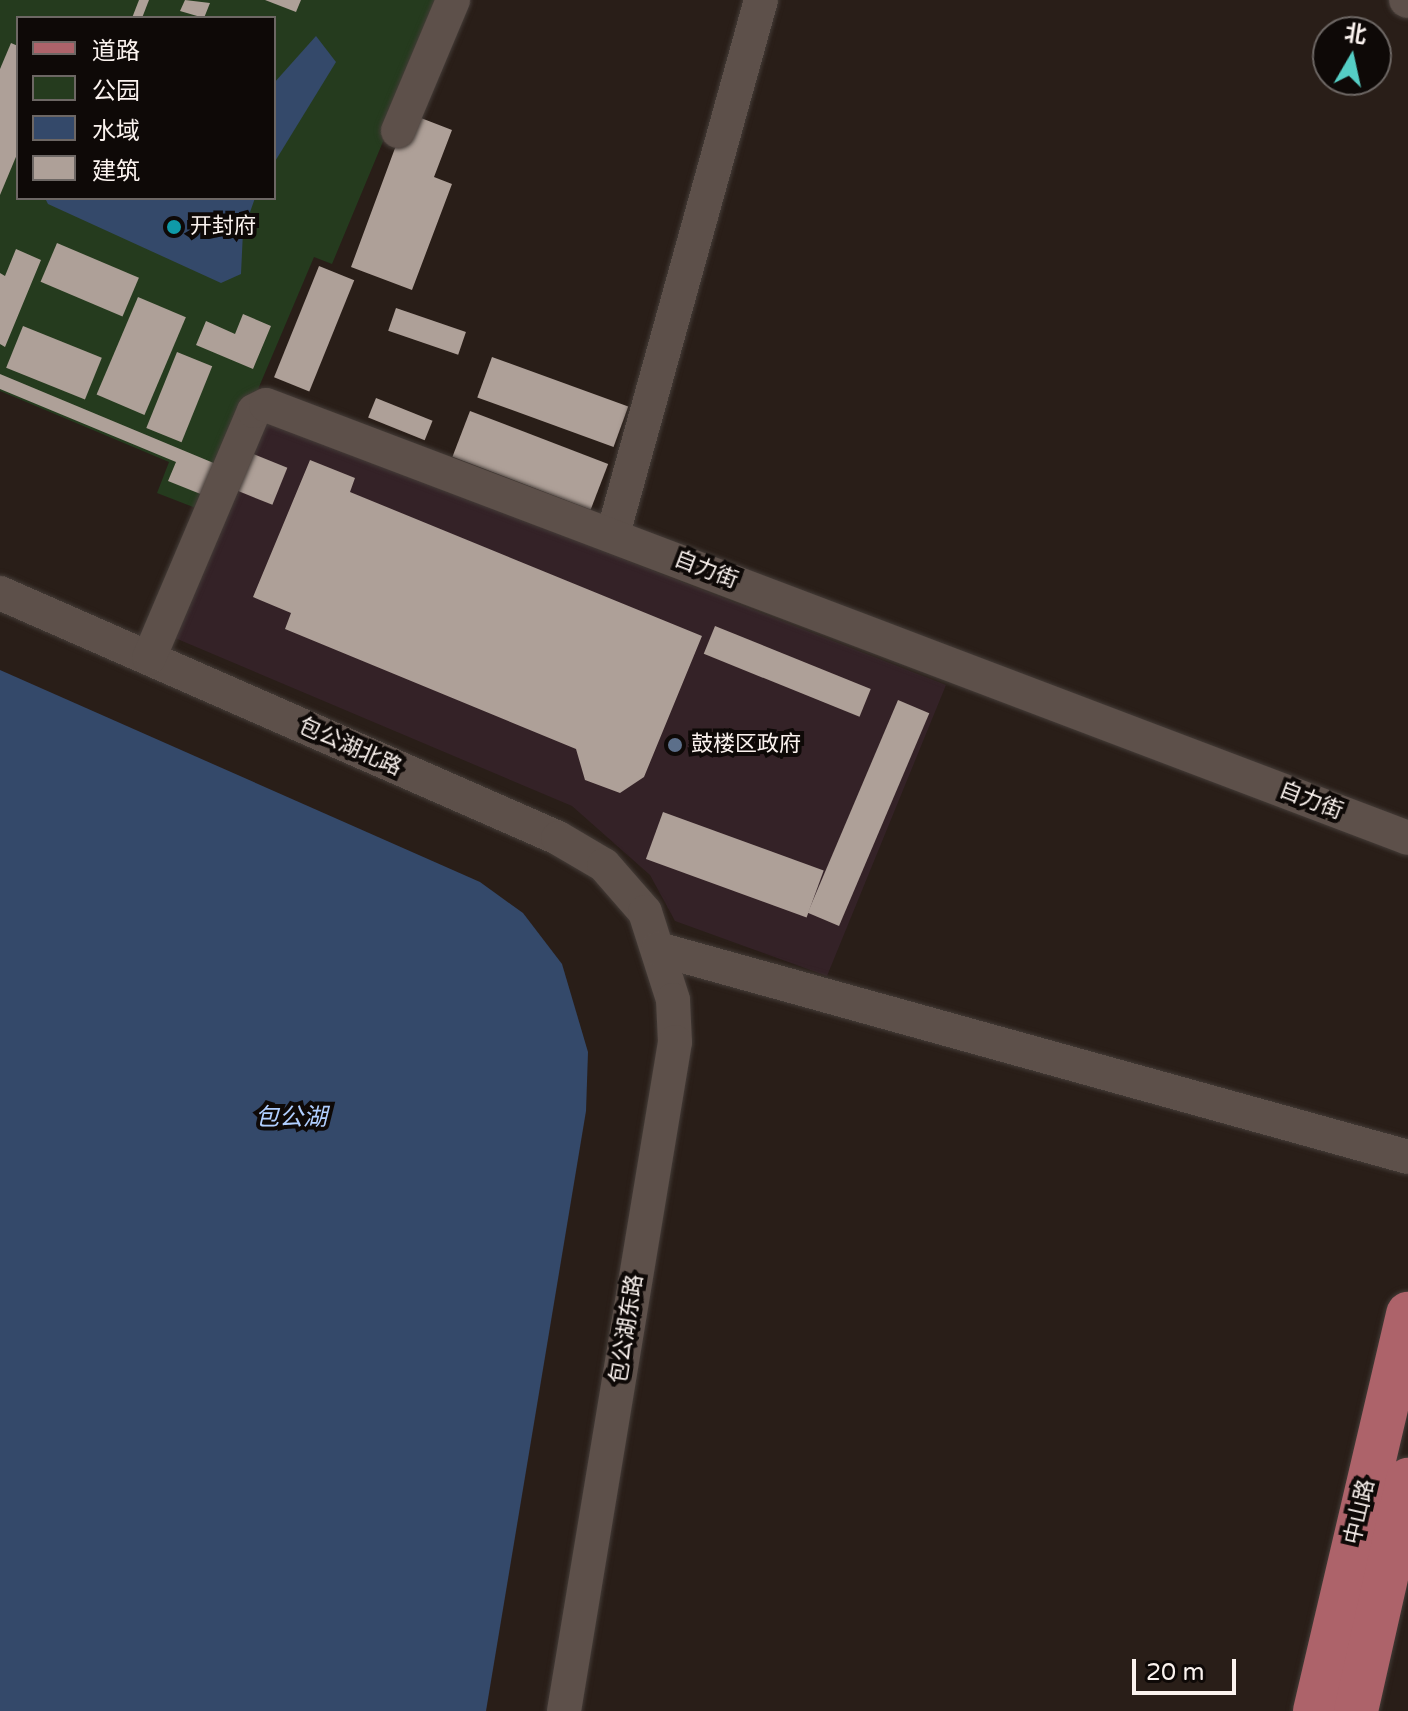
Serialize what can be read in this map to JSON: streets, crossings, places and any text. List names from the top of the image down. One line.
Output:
{"streets":{"main road":["中山路"],"street":["自力街","包公湖北路","包公湖东路"]},"crossings":[["自力街","包公湖北路"],["包公湖北路","包公湖东路"]],"water":["包公湖"],"places":["开封府","鼓楼区政府"],"legend":["道路","公园","水域","建筑"],"scale_bar":"20 m","north":"top"}
